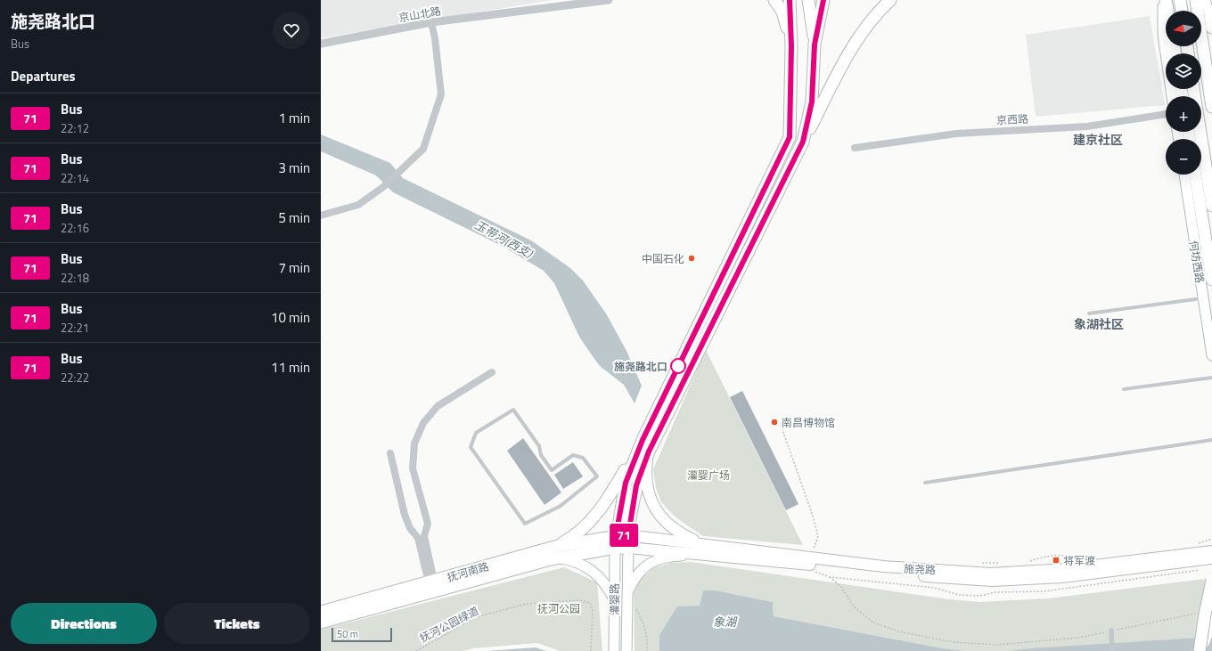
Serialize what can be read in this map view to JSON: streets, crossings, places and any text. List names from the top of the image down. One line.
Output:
{"streets":{"highway":["抚河南路"],"main road":["何坊西路","施尧路","灌婴路"],"street":["京山北路","京西路"],"path":["抚河公园绿道"]},"crossings":[["施尧路","抚河南路"],["施尧路","灌婴路"],["抚河南路","灌婴路"]],"districts":["建京社区","象湖社区"],"water":["玉带河(西支)","象湖"],"parks":["灌婴广场","抚河公园"],"places":{"other":["中国石化","施尧路北口","南昌博物馆"],"transit":["将军渡"]},"lines":["bus line 71"],"scale_bar":"50 m","north":"left","page":{"heading":[["施尧路北口","Bus"],"Departures"],"on_map":"71","map_buttons":["+","−"],"list":[{"mark":"71","name":"Bus","note":"22:12","value":"1 min"},{"mark":"71","name":"Bus","note":"22:14","value":"3 min"},{"mark":"71","name":"Bus","note":"22:16","value":"5 min"},{"mark":"71","name":"Bus","note":"22:18","value":"7 min"},{"mark":"71","name":"Bus","note":"22:21","value":"10 min"},{"mark":"71","name":"Bus","note":"22:22","value":"11 min"}],"buttons":["Directions","Tickets"],"scale":"50 m"}}
